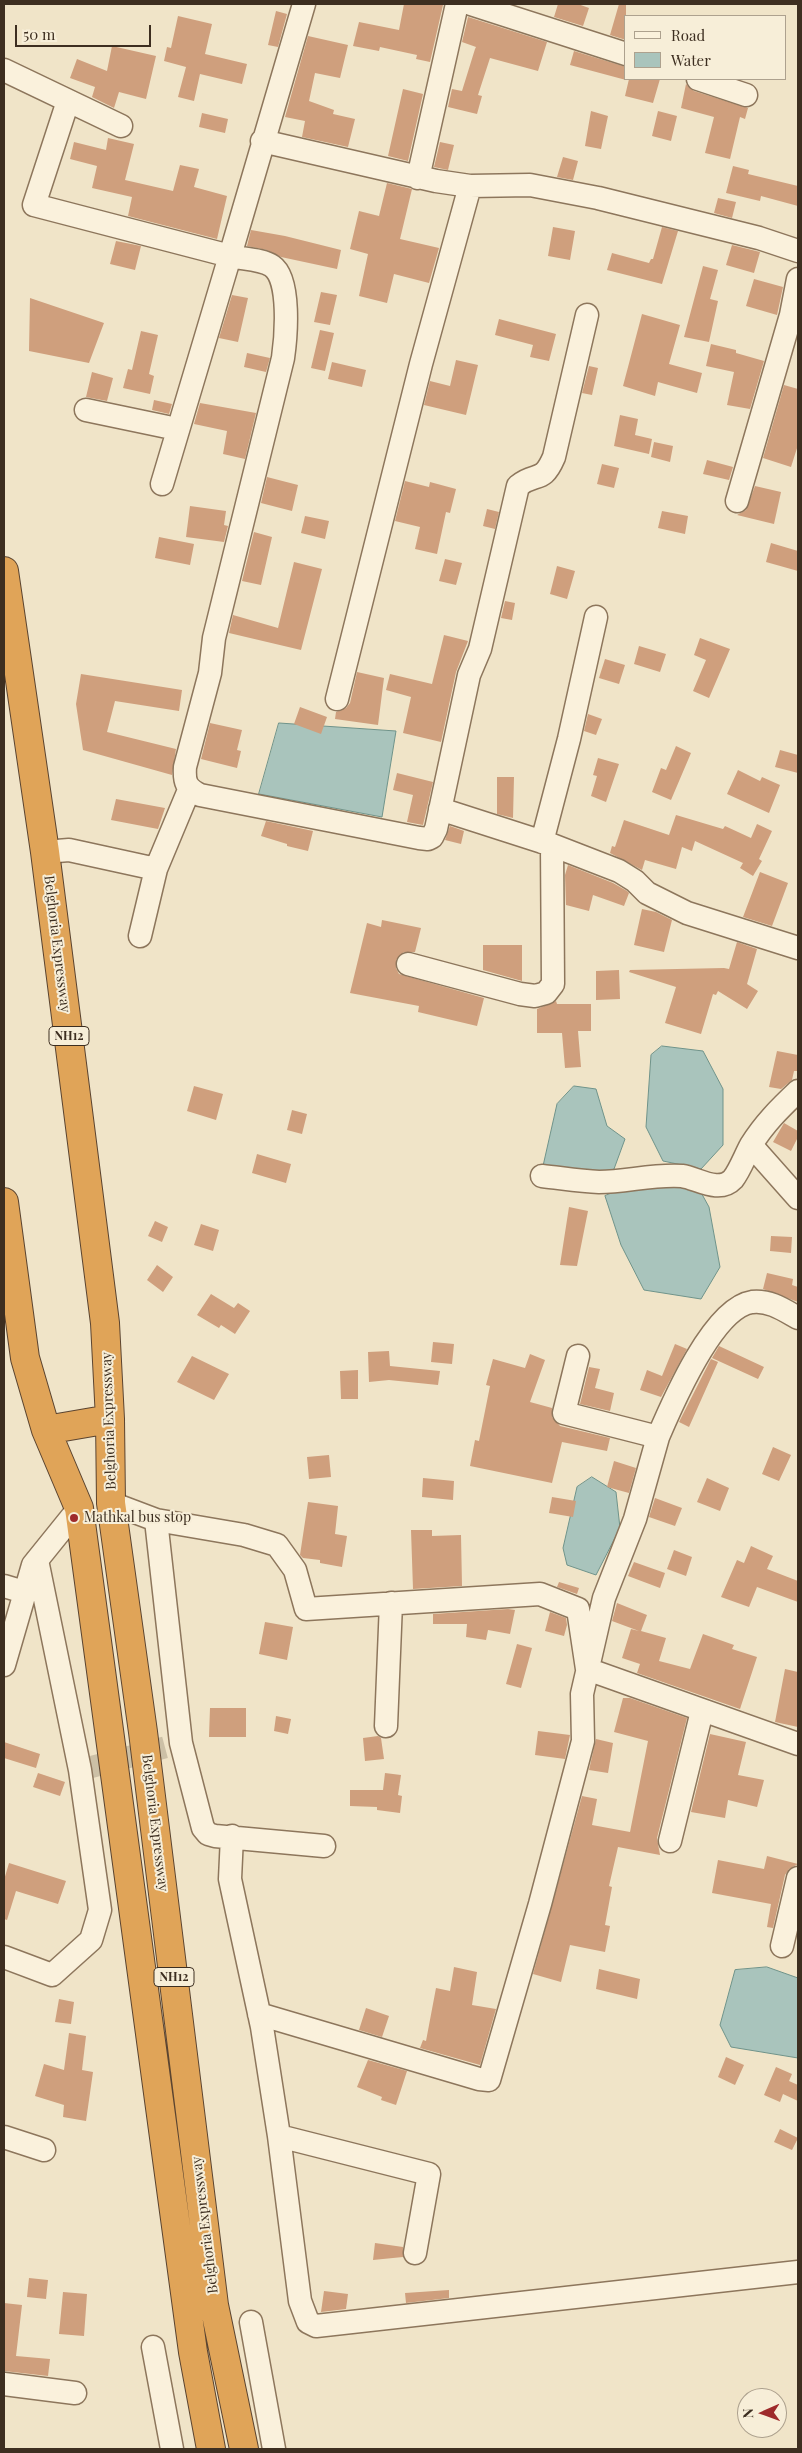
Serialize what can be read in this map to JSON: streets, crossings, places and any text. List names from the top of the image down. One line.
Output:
{"streets":{"highway":["Belghoria Expressway","NH12"]},"places":["Mathkal bus stop"],"legend":["Road","Water"],"scale_bar":"50 m","north":"left"}
